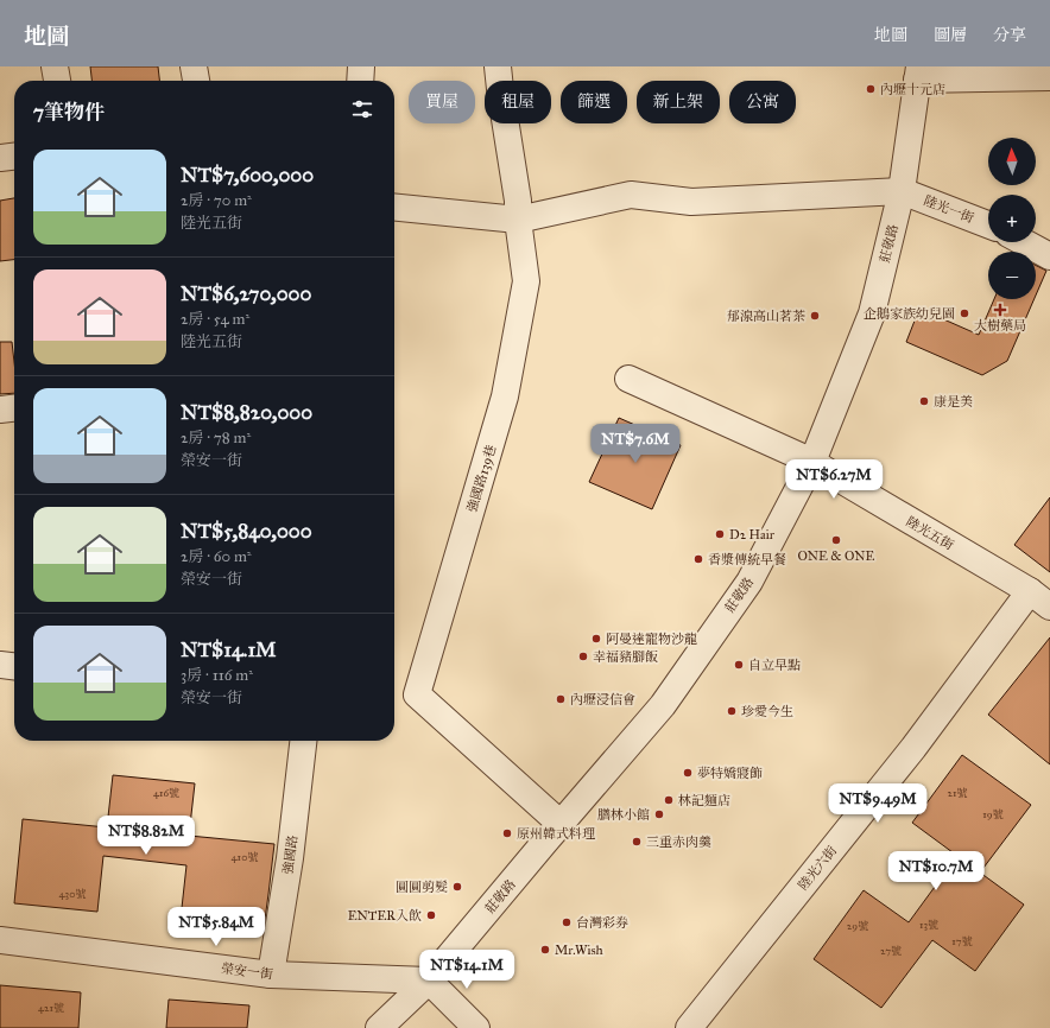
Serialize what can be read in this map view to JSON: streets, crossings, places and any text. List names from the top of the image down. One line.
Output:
{"streets":{"street":["陸光一街","莊敬路","強國路139巷","陸光五街","強國路","陸光六街","榮安一街"]},"crossings":[["陸光一街","莊敬路"],["莊敬路","強國路139巷"],["莊敬路","陸光五街"],["莊敬路","榮安一街"],["陸光五街","陸光六街"],["強國路","榮安一街"]],"places":{"other":["內壢十元店","企鵝家族幼兒園","郁湶高山茗茶","康是美","D2 Hair","ONE & ONE","香漿傳統早餐","阿曼達寵物沙龍","幸福豬腳飯","自立早點","內壢浸信會","珍愛今生","夢特嬌寢飾","林記麵店","膳林小館","原州韓式料理","三重赤肉羹","圓圓剪髮","ENTER入飲","台灣彩券","Mr.Wish"],"health":["大樹藥局"]},"house_numbers":["416號","21號","19號","410號","430號","13號","29號","17號","27號","421號"],"north":"top","page":{"header":"地圖","nav":["地圖","圖層","分享"],"chip":["買屋","租屋","篩選","新上架","公寓"],"heading":"7筆物件","map_buttons":["+","−"],"list":[{"name":"NT$7,600,000","note":"2房 · 70 m² · 陸光五街"},{"name":"NT$6,270,000","note":"2房 · 54 m² · 陸光五街"},{"name":"NT$8,820,000","note":"2房 · 78 m² · 榮安一街"},{"name":"NT$5,840,000","note":"2房 · 60 m² · 榮安一街"},{"name":"NT$14.1M","note":"3房 · 116 m² · 榮安一街"}],"price":["NT$7.6M","NT$6.27M","NT$9.49M","NT$8.82M","NT$10.7M","NT$5.84M","NT$14.1M"]}}
